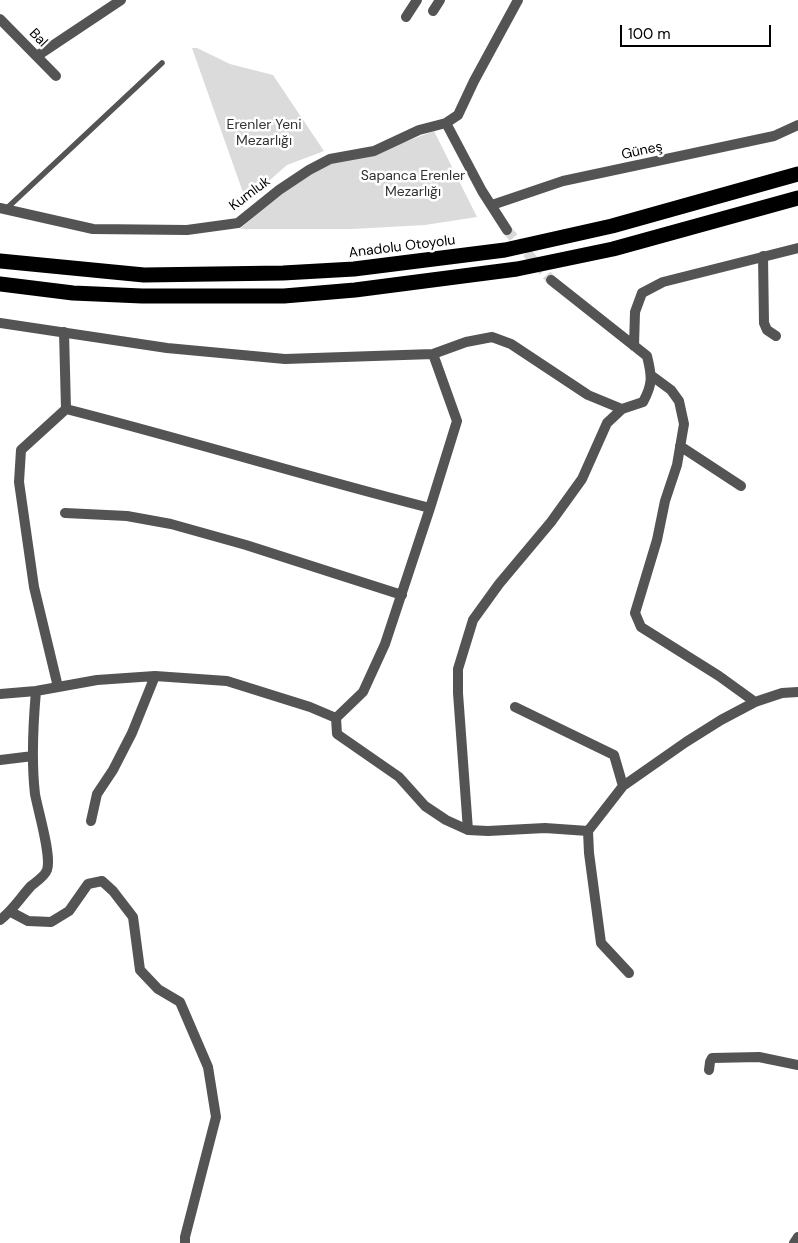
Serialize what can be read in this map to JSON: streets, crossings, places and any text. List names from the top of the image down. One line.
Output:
{"streets":{"highway":["Anadolu Otoyolu"],"street":["Bal","Güneş","Kumluk"]},"parks":["Erenler Yeni Mezarlığı","Sapanca Erenler Mezarlığı"],"scale_bar":"100 m"}
